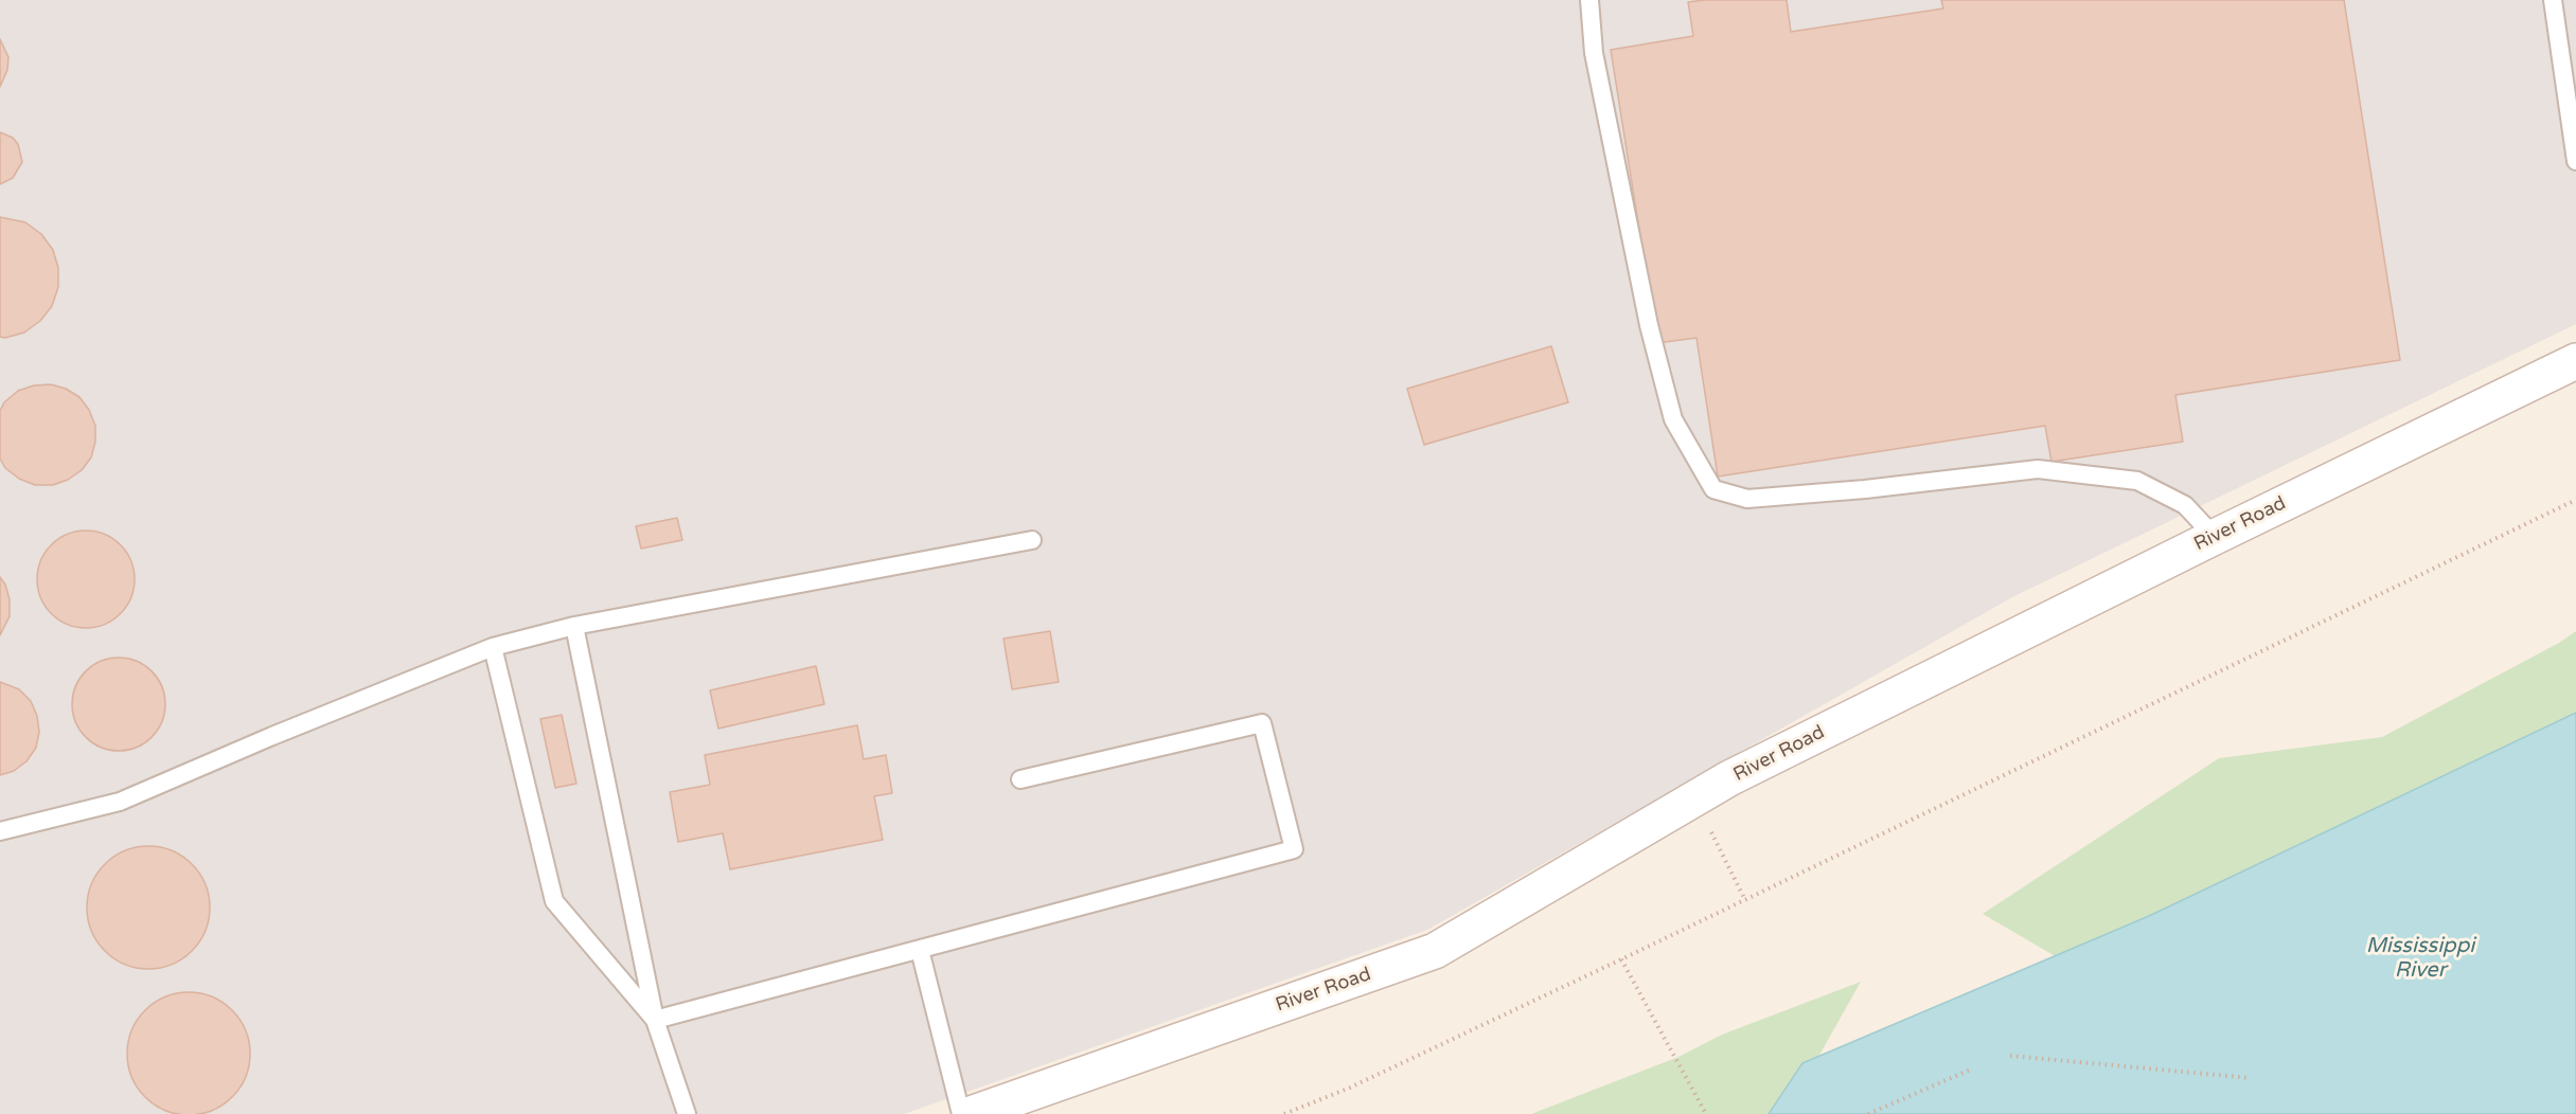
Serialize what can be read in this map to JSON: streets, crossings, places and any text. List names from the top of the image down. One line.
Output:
{"streets":{"main road":["River Road"]},"water":["Mississippi River"]}
